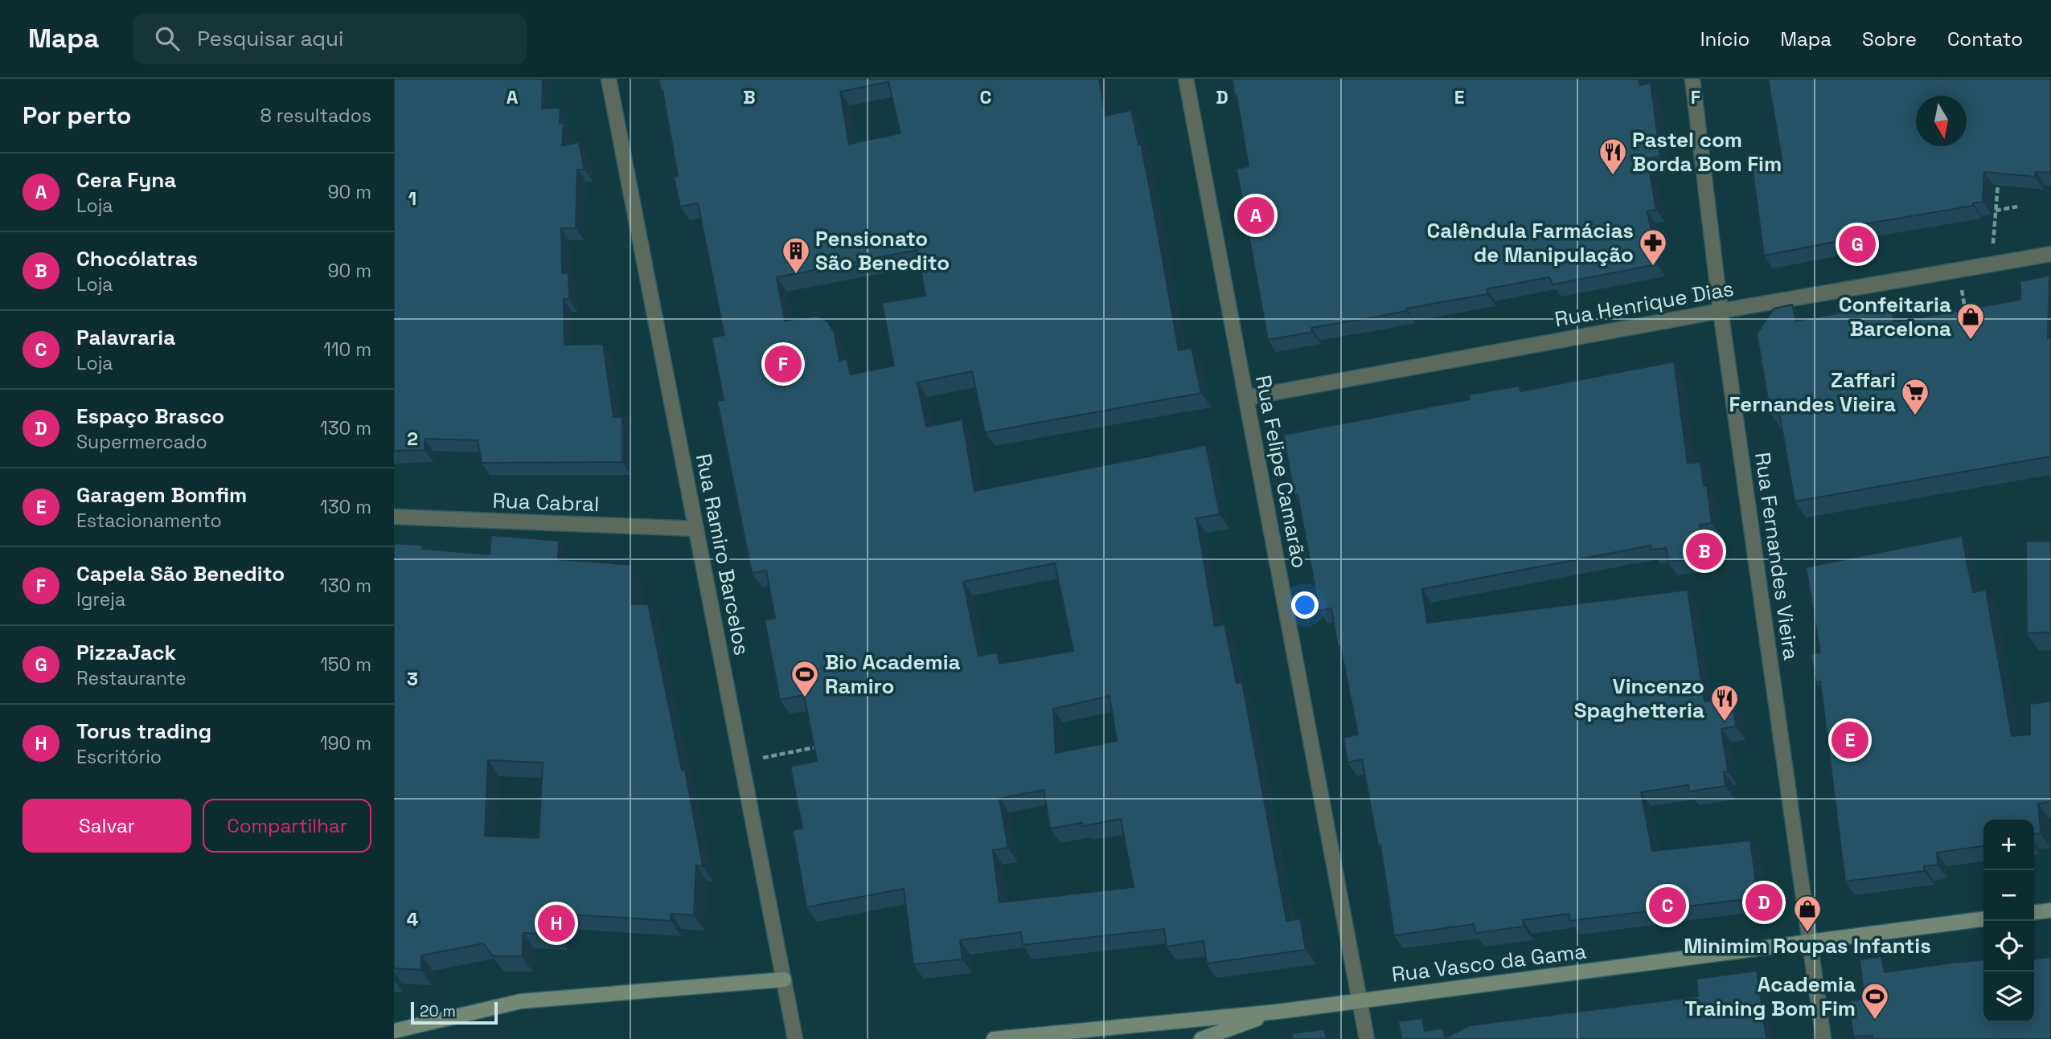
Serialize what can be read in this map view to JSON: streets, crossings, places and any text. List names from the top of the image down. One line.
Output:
{"streets":{"main road":["Rua Vasco da Gama"],"street":["Rua Henrique Dias","Rua Felipe Camarão","Rua Cabral","Rua Ramiro Barcelos","Rua Fernandes Vieira"]},"crossings":[["Rua Henrique Dias","Rua Felipe Camarão"],["Rua Henrique Dias","Rua Fernandes Vieira"],["Rua Felipe Camarão","Rua Vasco da Gama"],["Rua Cabral","Rua Ramiro Barcelos"],["Rua Fernandes Vieira","Rua Vasco da Gama"]],"places":{"restaurant":["Pastel com Borda Bom Fim","Vincenzo Spaghetteria"],"pharmacy":["Calêndula Farmácias de Manipulação"],"building":["Pensionato São Benedito"],"shop":["Confeitaria Barcelona","Minimim Roupas Infantis"],"supermarket":["Zaffari Fernandes Vieira"],"sports":["Bio Academia Ramiro","Academia Training Bom Fim"]},"scale_bar":"20 m","north":"bottom","page":{"header":"Mapa","search":"Pesquisar aqui","nav":["Início","Mapa","Sobre","Contato"],"heading":["Por perto","8 resultados"],"list":[{"mark":"A","name":"Cera Fyna","note":"Loja","value":"90 m"},{"mark":"B","name":"Chocólatras","note":"Loja","value":"90 m"},{"mark":"C","name":"Palavraria","note":"Loja","value":"110 m"},{"mark":"D","name":"Espaço Brasco","note":"Supermercado","value":"130 m"},{"mark":"E","name":"Garagem Bomfim","note":"Estacionamento","value":"130 m"},{"mark":"F","name":"Capela São Benedito","note":"Igreja","value":"130 m"},{"mark":"G","name":"PizzaJack","note":"Restaurante","value":"150 m"},{"mark":"H","name":"Torus trading","note":"Escritório","value":"190 m"}],"pins":["A","G","F","B","E","D","C","H"],"buttons":["Salvar","Compartilhar"],"map_buttons":["+","−"],"scale":"20 m"},"grid":{"columns":["A","B","C","D","E","F"],"rows":["1","2","3","4"]}}
